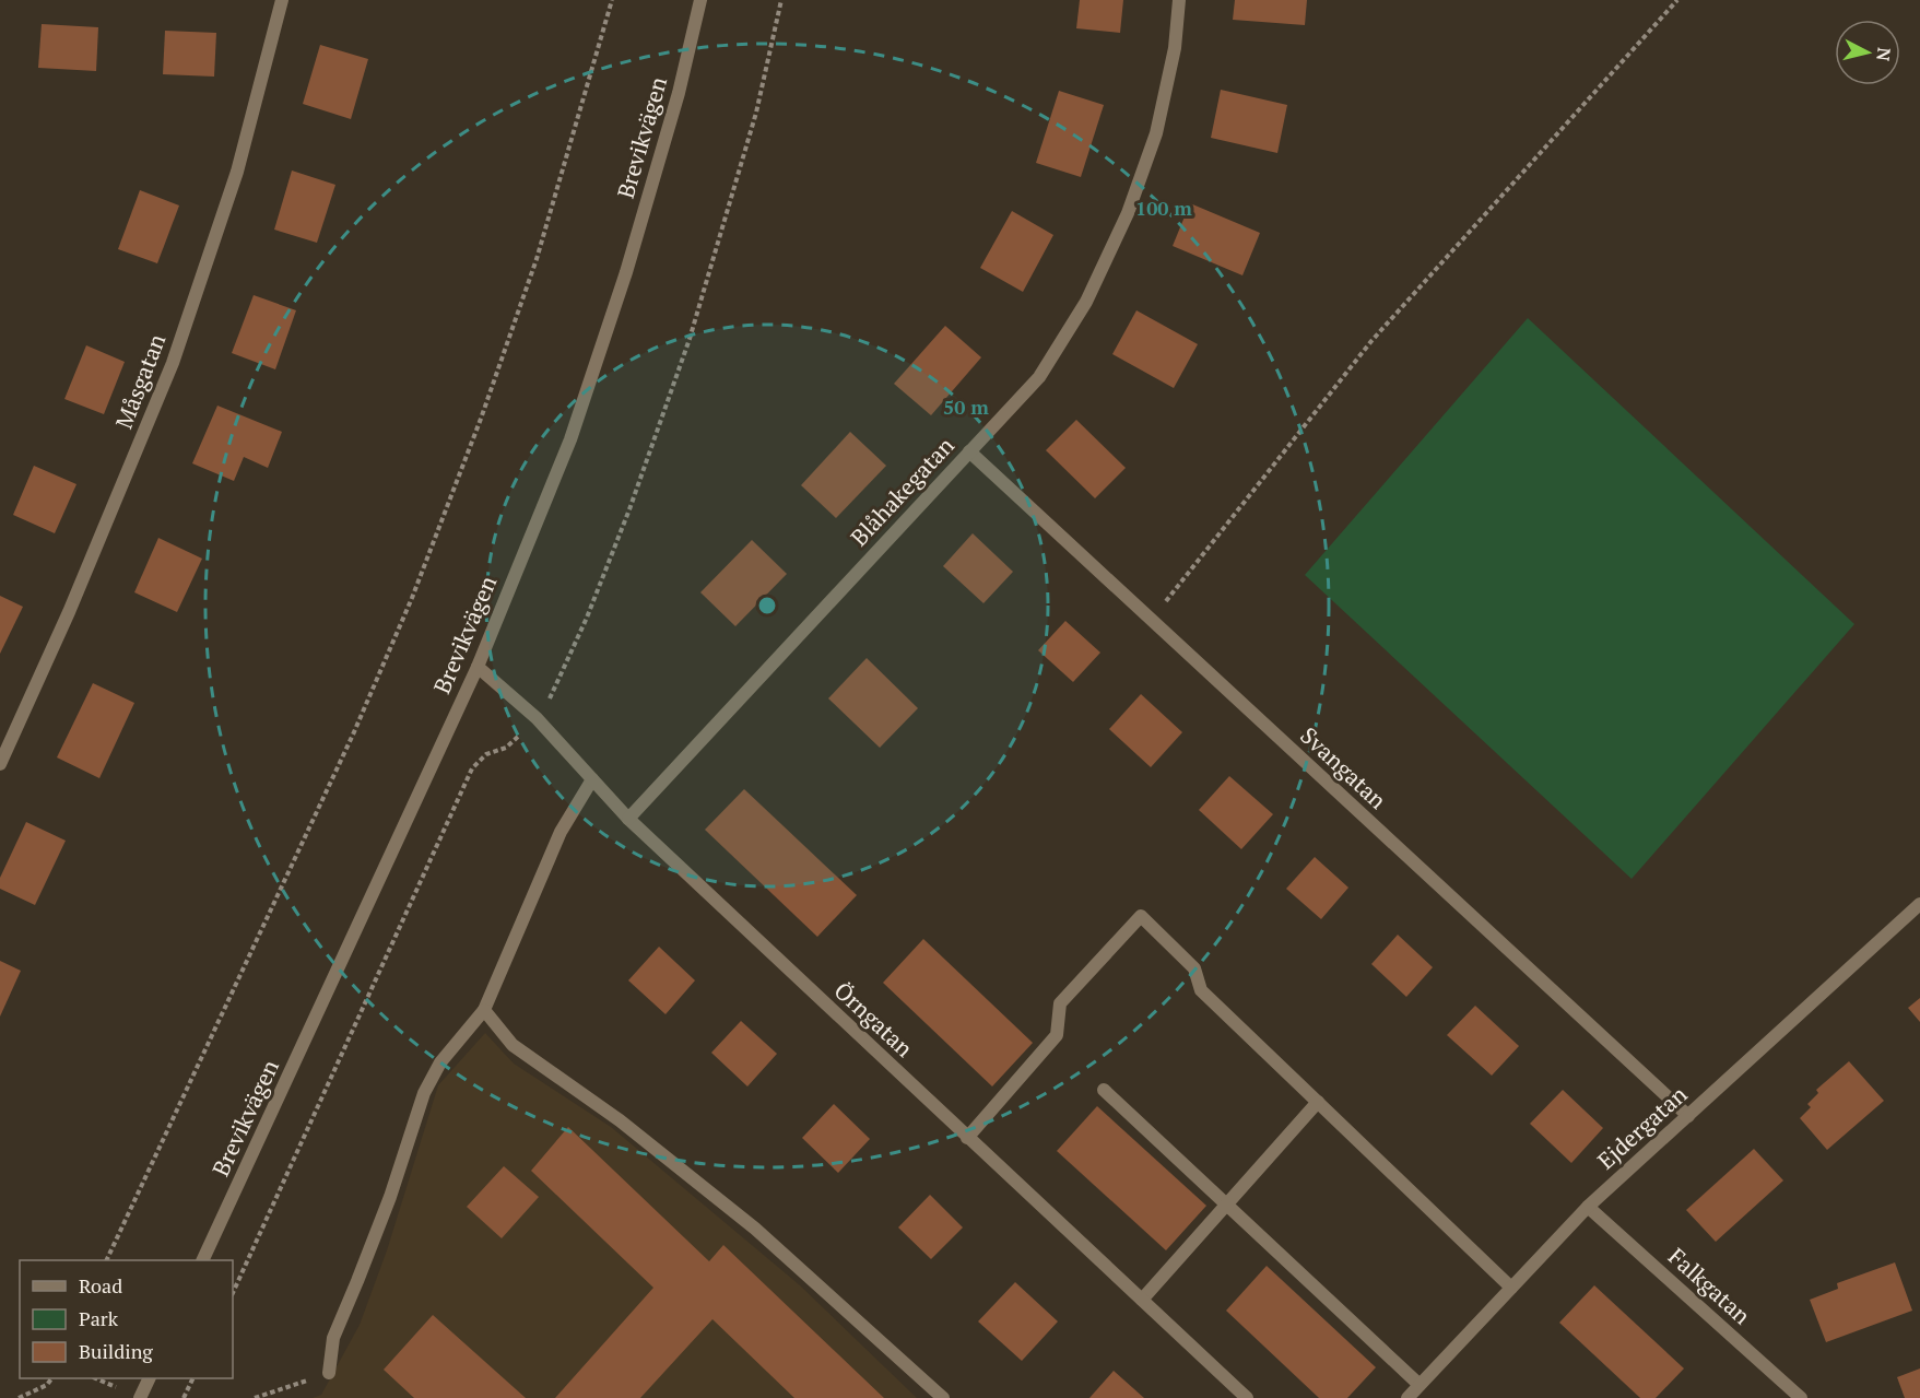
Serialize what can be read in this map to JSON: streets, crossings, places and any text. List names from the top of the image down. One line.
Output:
{"streets":{"street":["Brevikvägen","Måsgatan","Blåhakegatan","Svangatan","Örngatan","Ejdergatan","Falkgatan"]},"crossings":[["Brevikvägen","Örngatan"],["Blåhakegatan","Svangatan"],["Blåhakegatan","Örngatan"],["Svangatan","Ejdergatan"],["Ejdergatan","Falkgatan"]],"legend":["Road","Park","Building"],"north":"right","rings":["100 m","50 m"]}
